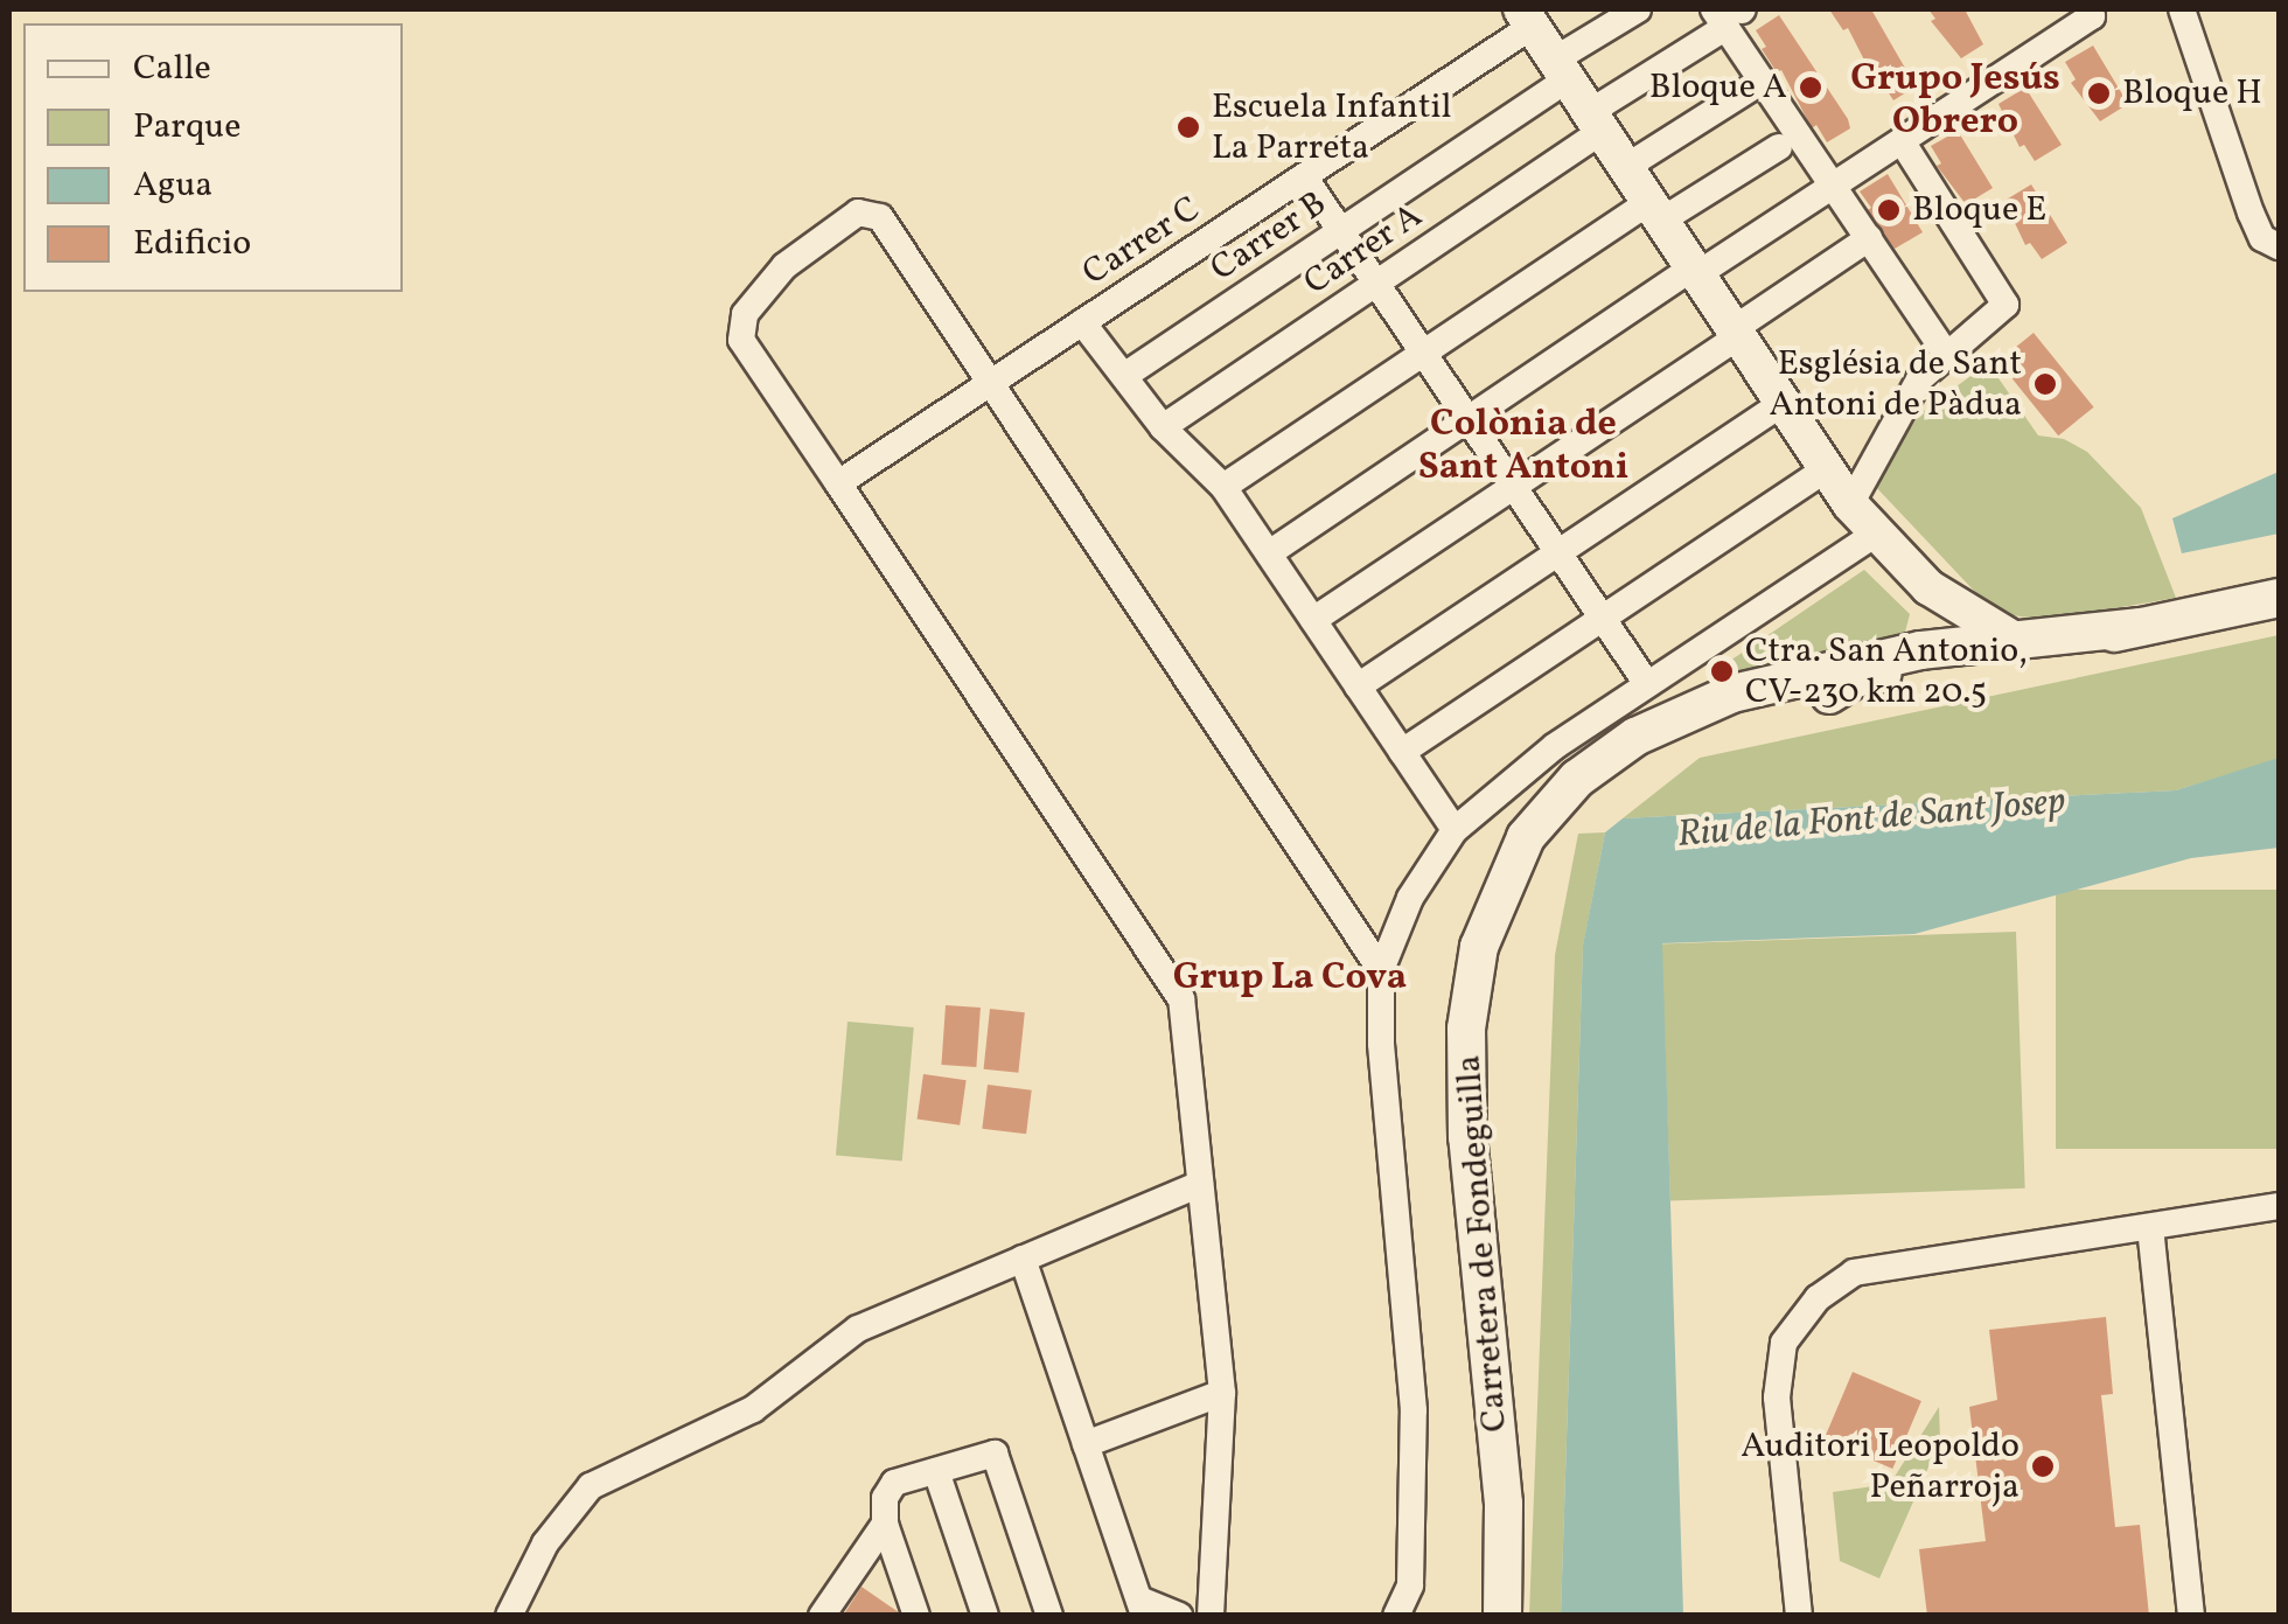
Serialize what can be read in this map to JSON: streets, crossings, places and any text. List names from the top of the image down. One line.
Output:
{"streets":{"main road":["Carretera de Fondeguilla"],"street":["Carrer B","Carrer C","Carrer A"]},"districts":["Grupo Jesús Obrero","Colònia de Sant Antoni","Grup La Cova"],"water":["Riu de la Font de Sant Josep"],"places":["Bloque A","Bloque H","Escuela Infantil La Parreta","Bloque E","Església de Sant Antoni de Pàdua","Ctra. San Antonio, CV-230 km 20.5","Auditori Leopoldo Peñarroja"],"legend":["Calle","Parque","Agua","Edificio"]}
